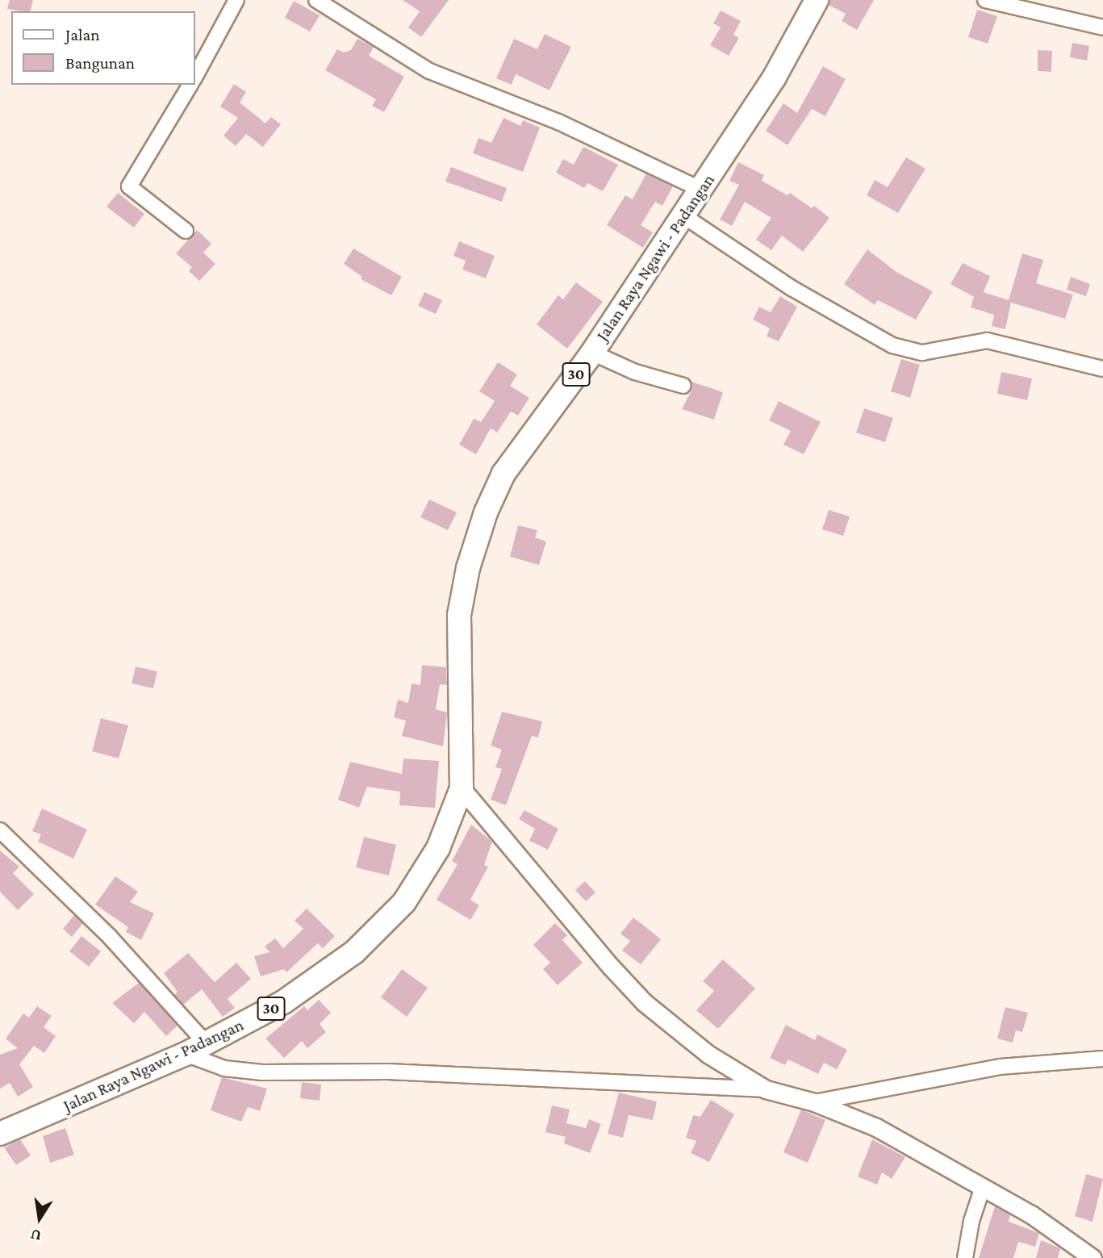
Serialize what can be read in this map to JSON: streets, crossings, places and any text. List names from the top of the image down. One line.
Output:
{"streets":{"highway":["Jalan Raya Ngawi - Padangan","30"]},"legend":["Jalan","Bangunan"],"north":"bottom"}
